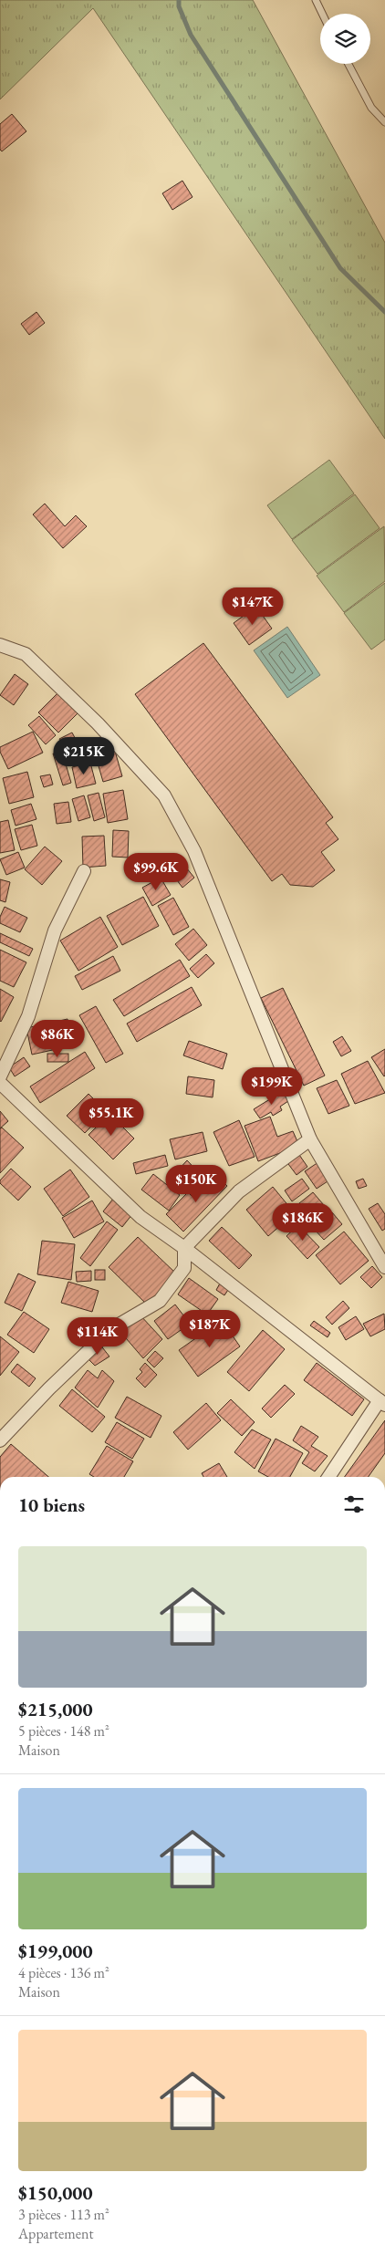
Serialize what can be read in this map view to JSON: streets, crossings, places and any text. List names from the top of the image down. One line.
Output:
{"page":{"price":["$147K","$215K","$99.6K","$86K","$199K","$55.1K","$150K","$186K","$187K","$114K"],"heading":"10 biens","list":[{"name":"$215,000","note":"5 pièces · 148 m² · Maison"},{"name":"$199,000","note":"4 pièces · 136 m² · Maison"},{"name":"$150,000","note":"3 pièces · 113 m² · Appartement"}]}}
